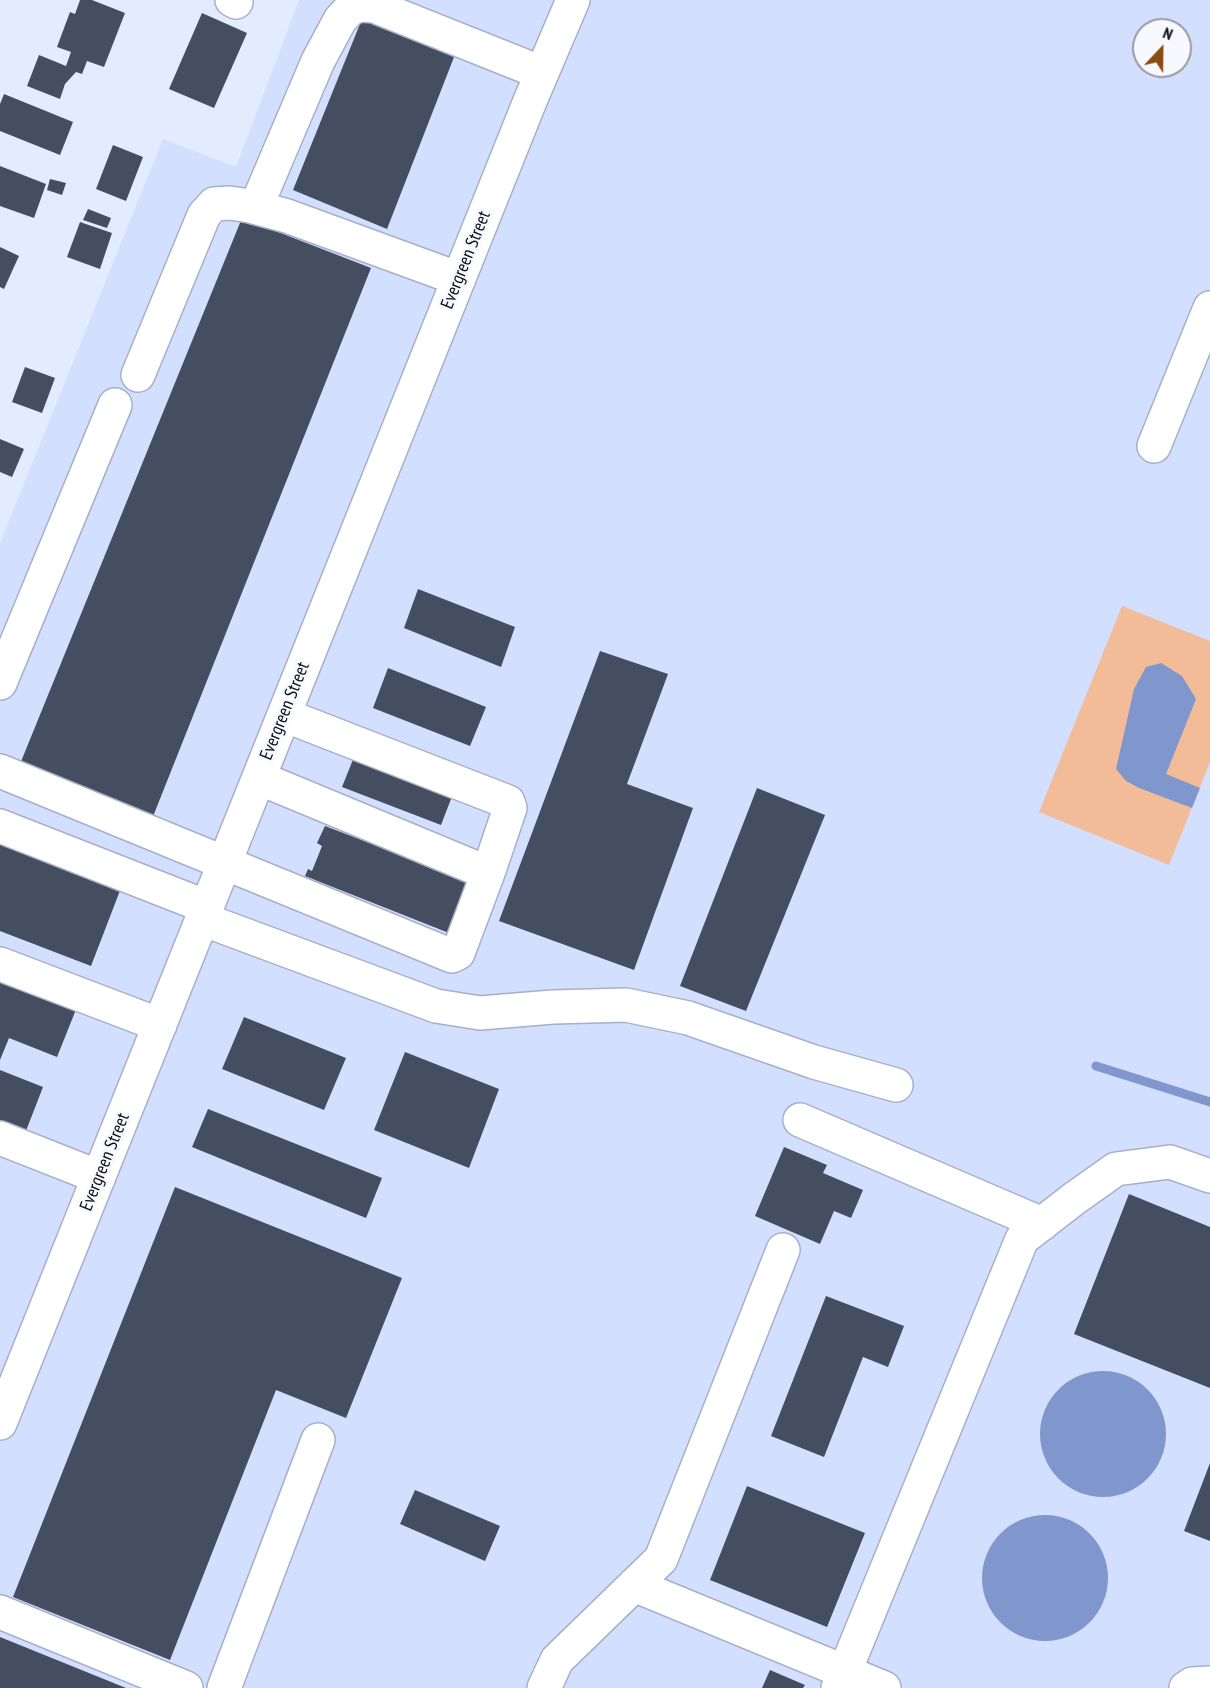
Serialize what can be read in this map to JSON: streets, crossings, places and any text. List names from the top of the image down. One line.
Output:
{"streets":{"street":["Evergreen Street"]},"north":"top"}
